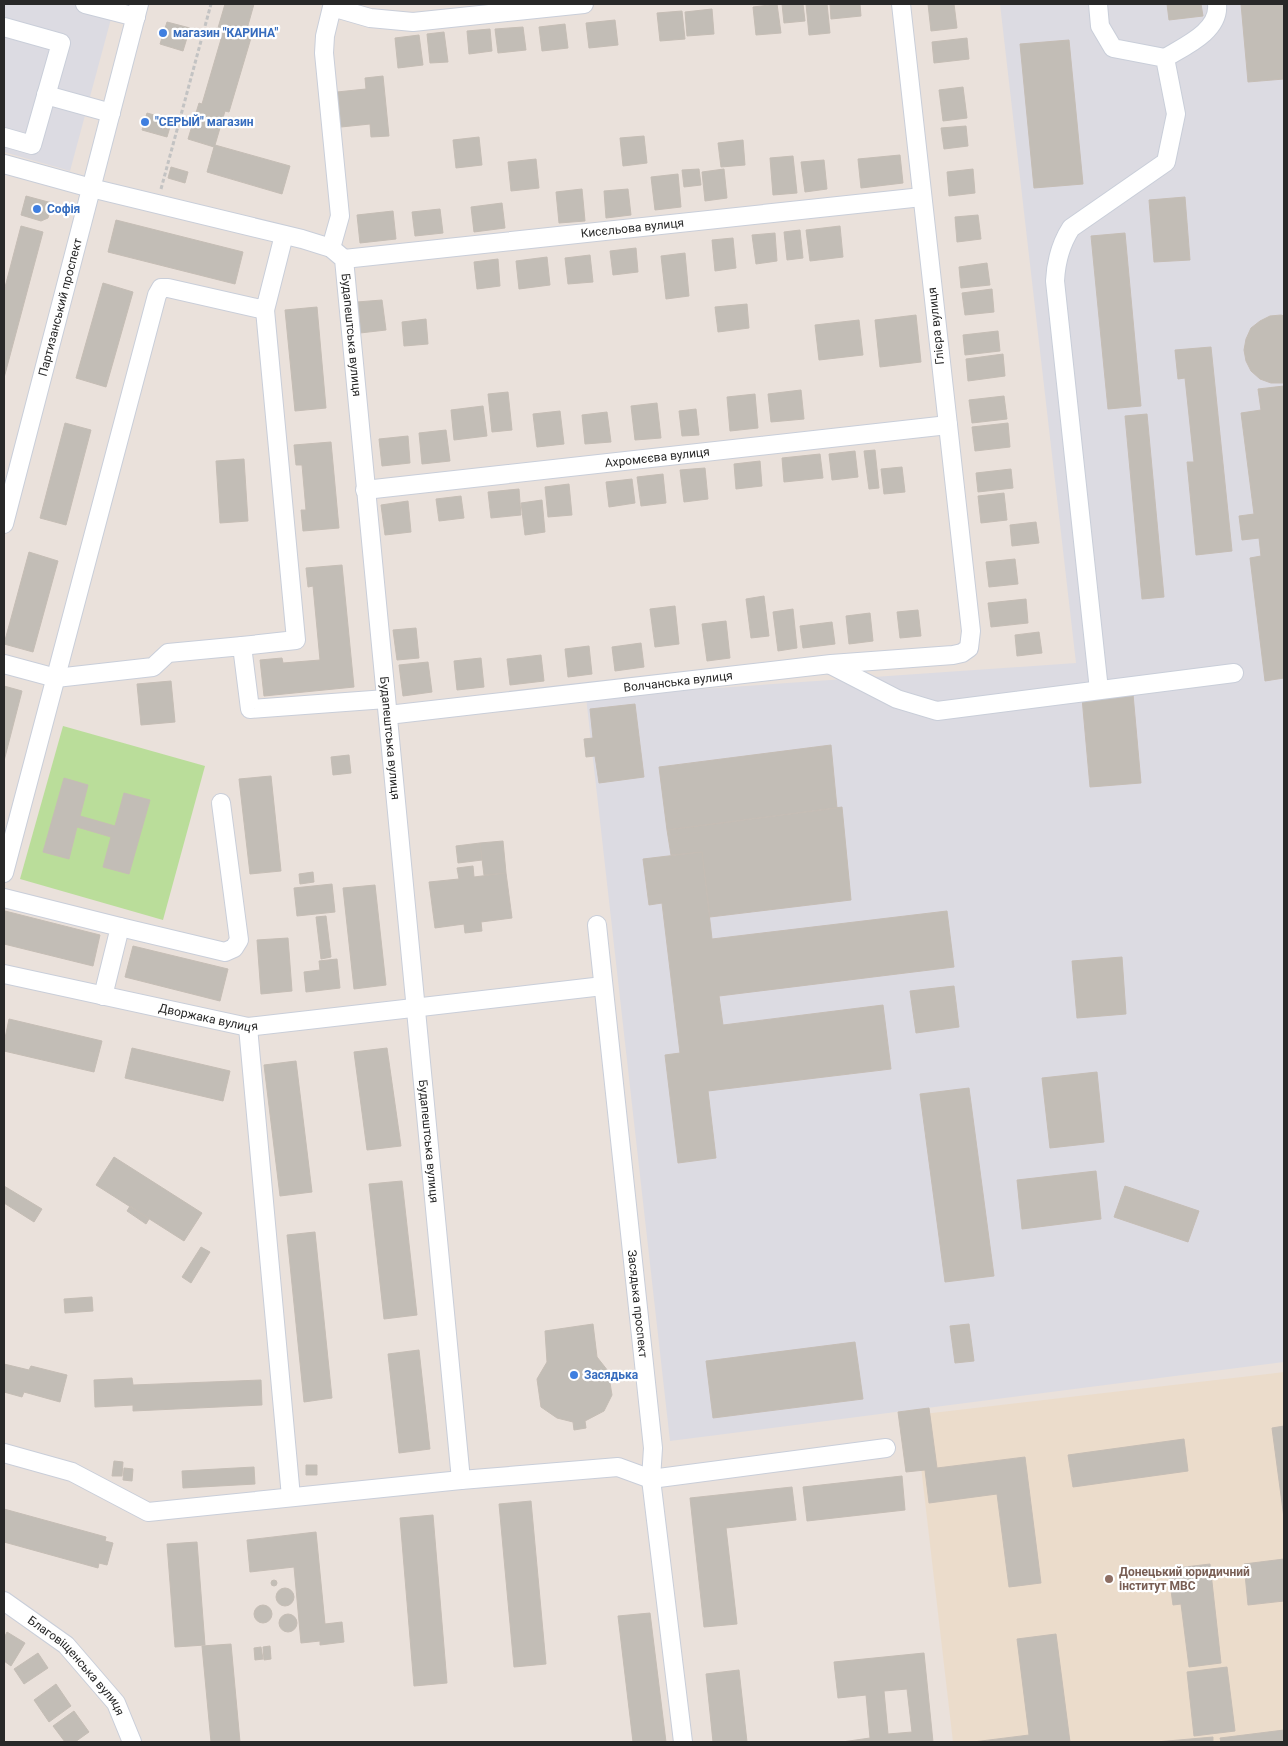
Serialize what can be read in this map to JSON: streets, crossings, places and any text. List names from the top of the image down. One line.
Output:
{"streets":{"street":["Кисєльова вулиця","Партизанський проспект","Глієра вулиця","Будапештська вулиця","Ахромєєва вулиця","Волчанська вулиця","Дворжака вулиця","Засядька проспект","Благовіщенська вулиця"]},"crossings":[["Кисєльова вулиця","Глієра вулиця"],["Кисєльова вулиця","Будапештська вулиця"],["Глієра вулиця","Ахромєєва вулиця"],["Глієра вулиця","Волчанська вулиця"],["Будапештська вулиця","Ахромєєва вулиця"],["Будапештська вулиця","Волчанська вулиця"],["Будапештська вулиця","Дворжака вулиця"],["Дворжака вулиця","Засядька проспект"]],"places":["магазин \"КАРИНА\"","\"СЕРЫЙ\" магазин","Софія","Засядька","Донецький юридичний інститут МВС"]}
